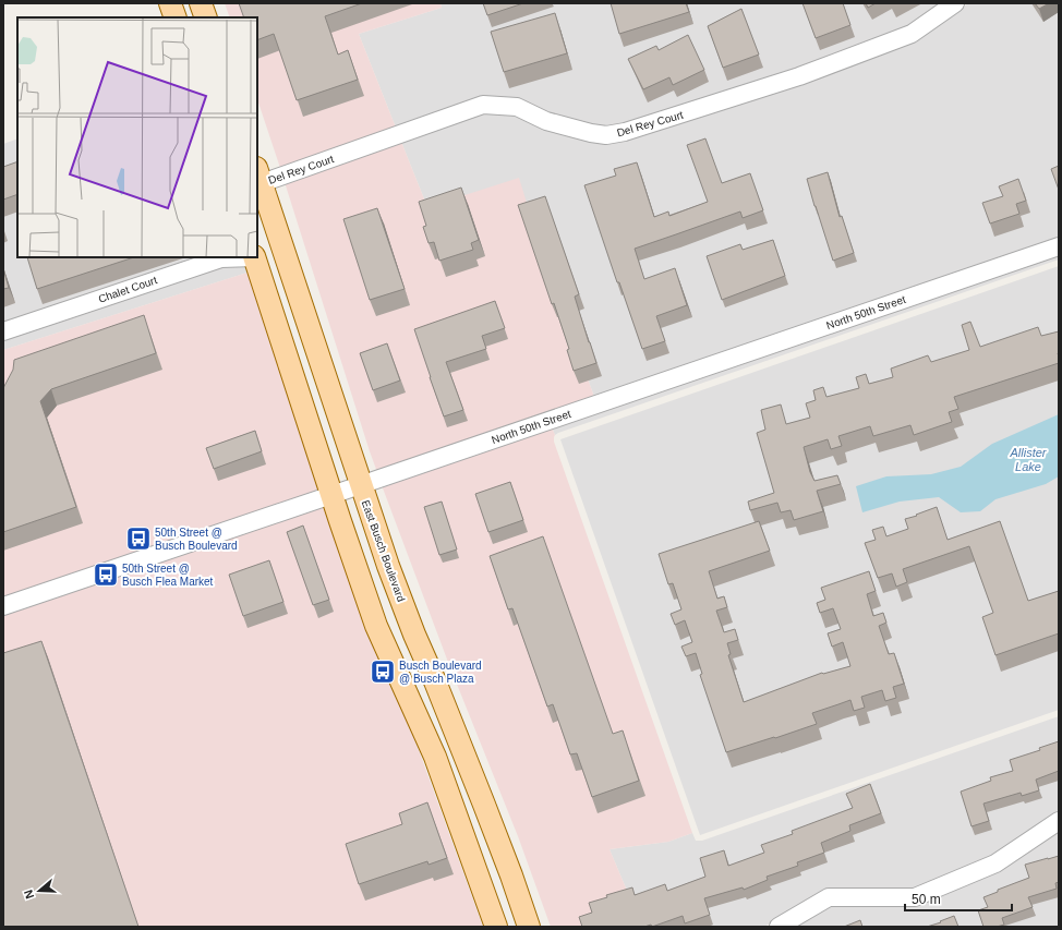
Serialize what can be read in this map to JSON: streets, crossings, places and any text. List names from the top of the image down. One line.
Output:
{"streets":{"main road":["East Busch Boulevard"],"street":["Del Rey Court","Chalet Court","North 50th Street"]},"crossings":[["Del Rey Court","East Busch Boulevard"],["North 50th Street","East Busch Boulevard"]],"water":["Allister Lake"],"places":{"bus stop":["50th Street @ Busch Boulevard","50th Street @ Busch Flea Market","Busch Boulevard @ Busch Plaza"]},"scale_bar":"50 m","north":"left"}
